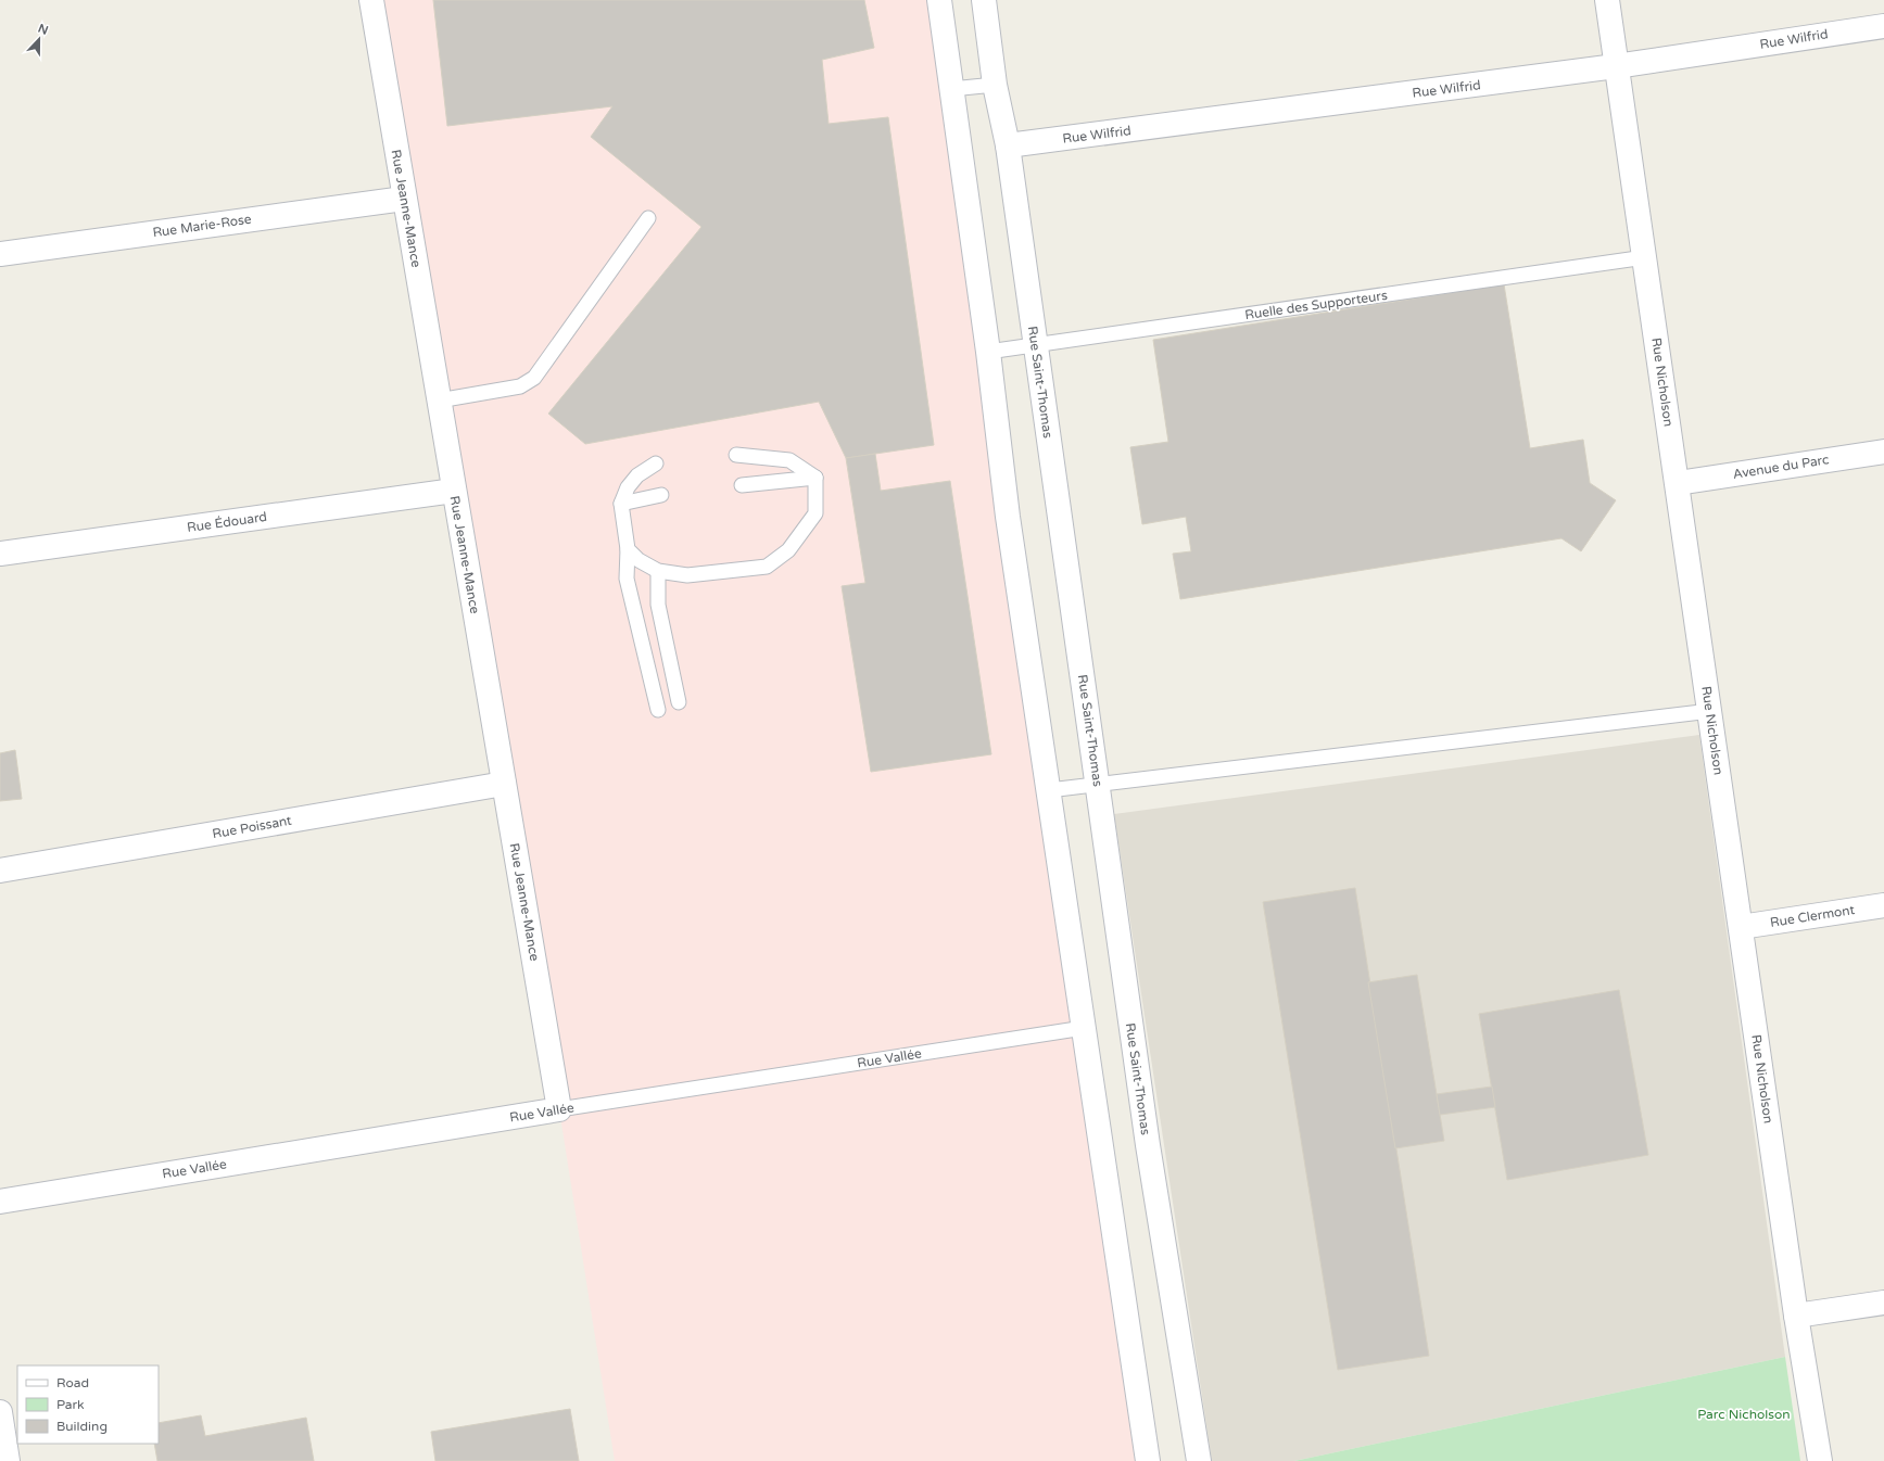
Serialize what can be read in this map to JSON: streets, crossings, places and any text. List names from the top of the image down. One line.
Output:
{"streets":{"street":["Rue Wilfrid","Rue Jeanne-Mance","Rue Marie-Rose","Rue Saint-Thomas","Rue Nicholson","Avenue du Parc","Rue Édouard","Rue Poissant","Rue Clermont","Rue Vallée"],"lane":["Ruelle des Supporteurs"]},"crossings":[["Rue Wilfrid","Rue Saint-Thomas"],["Rue Wilfrid","Rue Nicholson"],["Rue Jeanne-Mance","Rue Marie-Rose"],["Rue Jeanne-Mance","Rue Édouard"],["Rue Jeanne-Mance","Rue Poissant"],["Rue Jeanne-Mance","Rue Vallée"],["Ruelle des Supporteurs","Rue Saint-Thomas"],["Ruelle des Supporteurs","Rue Nicholson"],["Rue Nicholson","Avenue du Parc"],["Rue Nicholson","Rue Clermont"]],"parks":["Parc Nicholson"],"legend":["Road","Park","Building"],"north":"top"}
